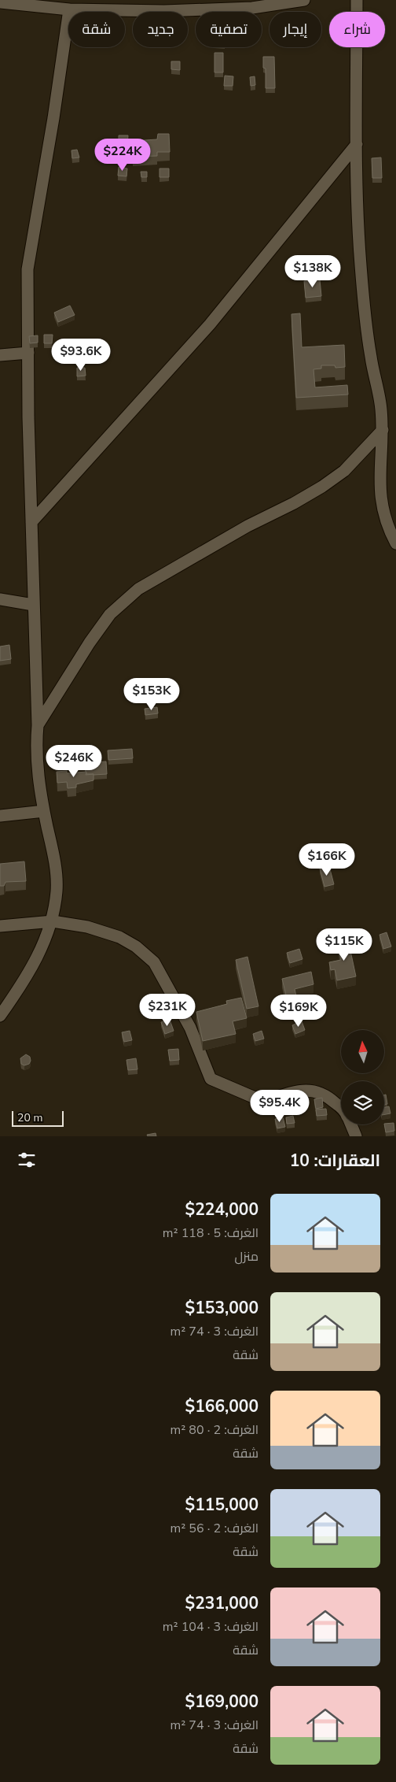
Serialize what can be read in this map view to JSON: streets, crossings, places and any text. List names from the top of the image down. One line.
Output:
{"scale_bar":"20 m","north":"top","page":{"chip":["شراء","إيجار","تصفية","جديد","شقة"],"price":["$224K","$138K","$93.6K","$153K","$246K","$166K","$115K","$231K","$169K","$95.4K"],"scale":"20 m","heading":"العقارات: 10","list":[{"name":"$224,000","note":"الغرف: 5 · 118 m² · منزل"},{"name":"$153,000","note":"الغرف: 3 · 74 m² · شقة"},{"name":"$166,000","note":"الغرف: 2 · 80 m² · شقة"},{"name":"$115,000","note":"الغرف: 2 · 56 m² · شقة"},{"name":"$231,000","note":"الغرف: 3 · 104 m² · شقة"},{"name":"$169,000","note":"الغرف: 3 · 74 m² · شقة"}]}}
